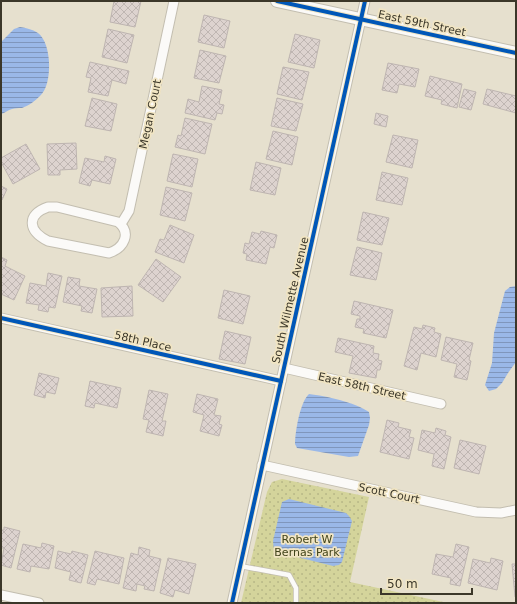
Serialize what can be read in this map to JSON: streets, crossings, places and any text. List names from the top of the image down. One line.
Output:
{"streets":{"street":["East 59th Street","Megan Court","South Wilmette Avenue","58th Place","East 58th Street","Scott Court"]},"crossings":[["East 59th Street","South Wilmette Avenue"],["South Wilmette Avenue","58th Place"],["South Wilmette Avenue","East 58th Street"],["South Wilmette Avenue","Scott Court"]],"parks":["Robert W Bernas Park"],"scale_bar":"50 m"}
